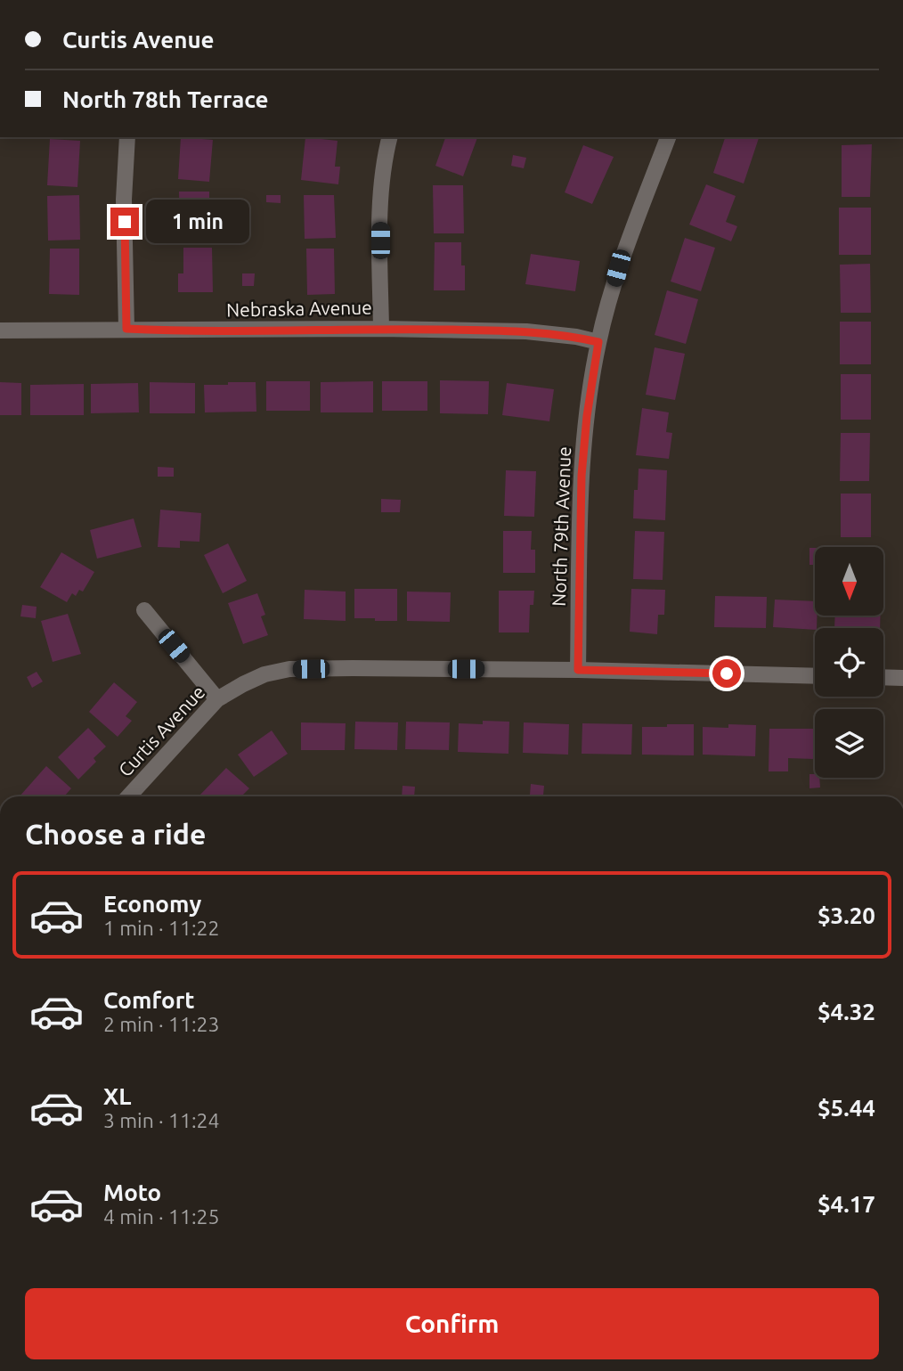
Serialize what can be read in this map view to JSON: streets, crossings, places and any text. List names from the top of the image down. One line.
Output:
{"streets":{"street":["Nebraska Avenue","North 79th Avenue","Curtis Avenue"]},"crossings":[["Nebraska Avenue","North 79th Avenue"],["North 79th Avenue","Curtis Avenue"]],"north":"bottom","page":{"banner":["Curtis Avenue","North 78th Terrace"],"bubble":"1 min","heading":"Choose a ride","list":[{"name":"Economy","note":"1 min · 11:22","value":"$3.20"},{"name":"Comfort","note":"2 min · 11:23","value":"$4.32"},{"name":"XL","note":"3 min · 11:24","value":"$5.44"},{"name":"Moto","note":"4 min · 11:25","value":"$4.17"}],"buttons":"Confirm"}}
